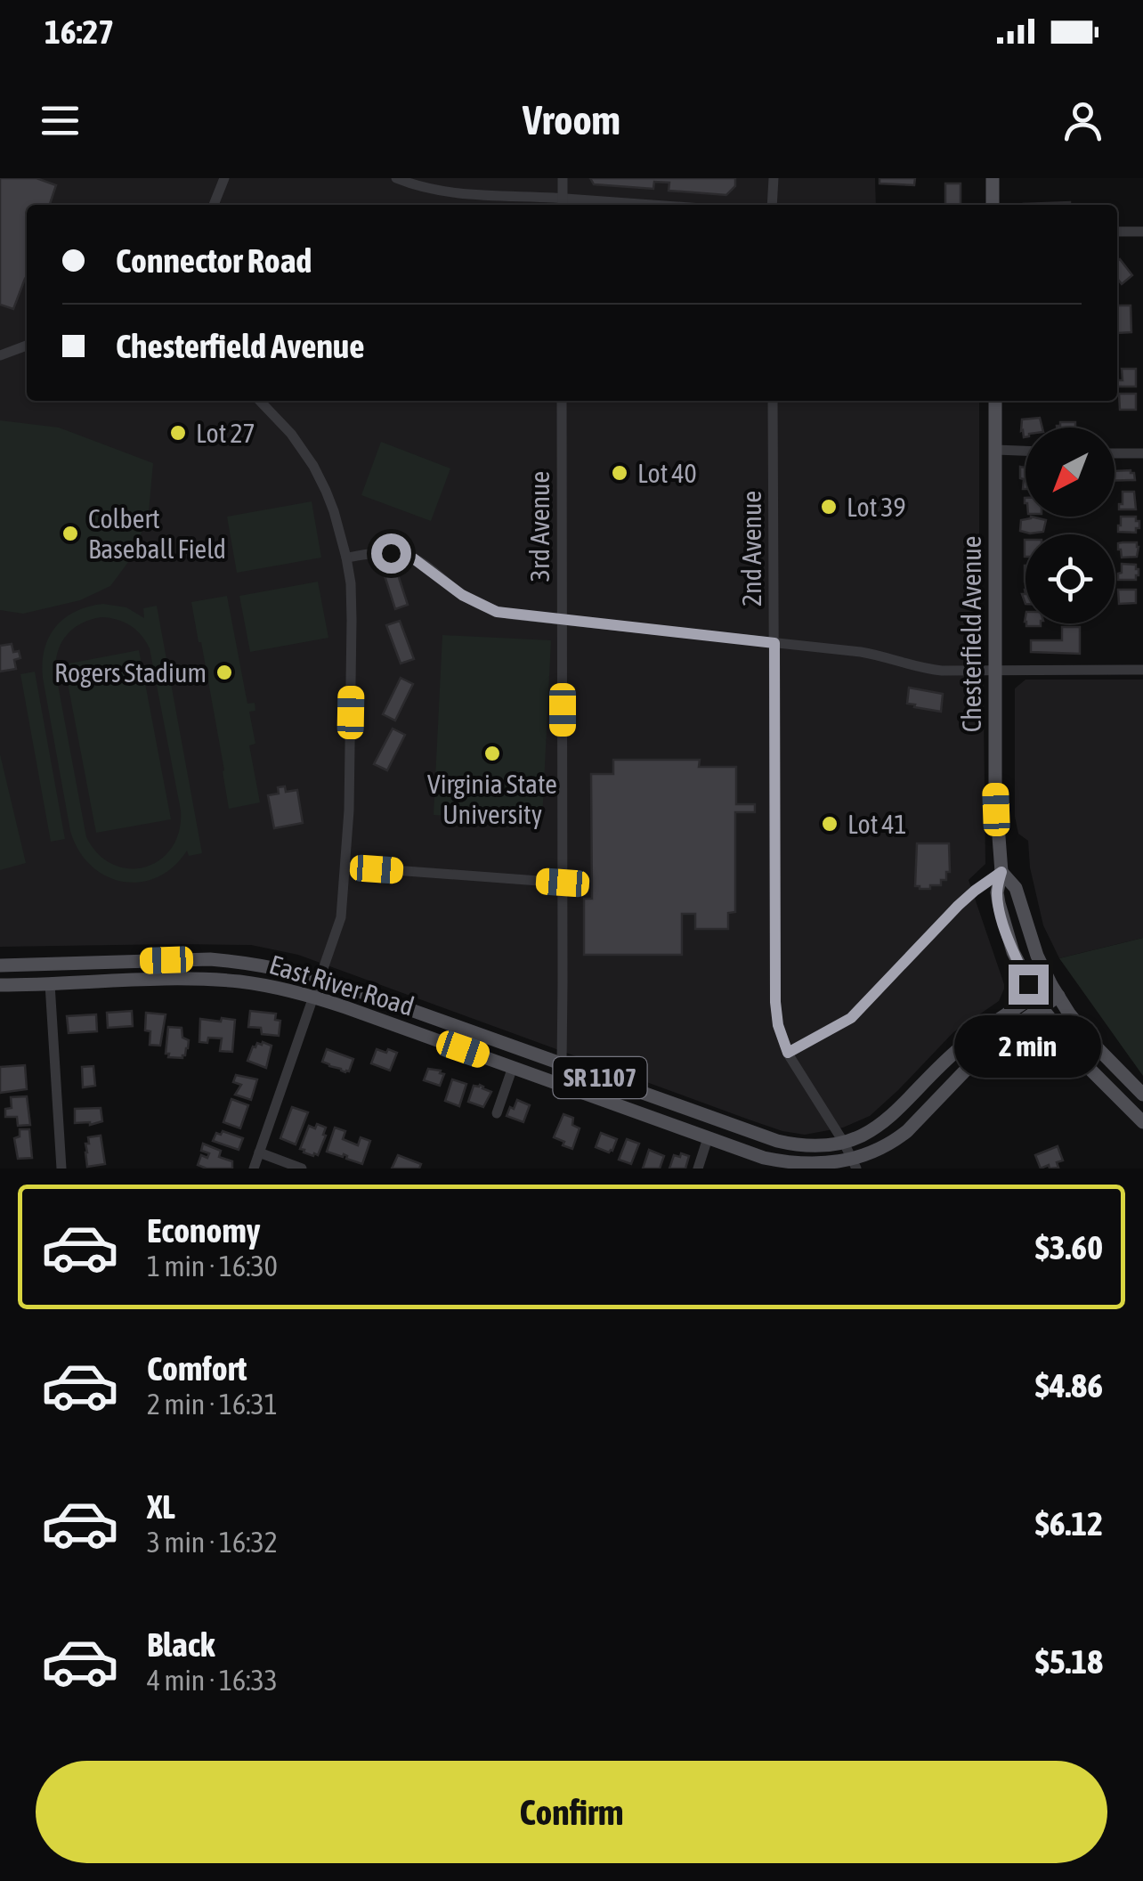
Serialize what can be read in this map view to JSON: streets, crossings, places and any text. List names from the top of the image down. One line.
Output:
{"streets":{"main road":["Chesterfield Avenue","East River Road","SR 1107"],"street":["3rd Avenue","2nd Avenue"]},"crossings":[["3rd Avenue","East River Road"],["2nd Avenue","East River Road"],["2nd Avenue","SR 1107"],["Chesterfield Avenue","SR 1107"],["East River Road","SR 1107"]],"places":["Lot 27","Lot 40","Lot 39","Colbert Baseball Field","Rogers Stadium","Virginia State University","Lot 41"],"north":"bottom left","page":{"status":"16:27","header":"Vroom","banner":["Connector Road","Chesterfield Avenue"],"bubble":"2 min","list":[{"name":"Economy","note":"1 min · 16:30","value":"$3.60"},{"name":"Comfort","note":"2 min · 16:31","value":"$4.86"},{"name":"XL","note":"3 min · 16:32","value":"$6.12"},{"name":"Black","note":"4 min · 16:33","value":"$5.18"}],"buttons":"Confirm"}}
